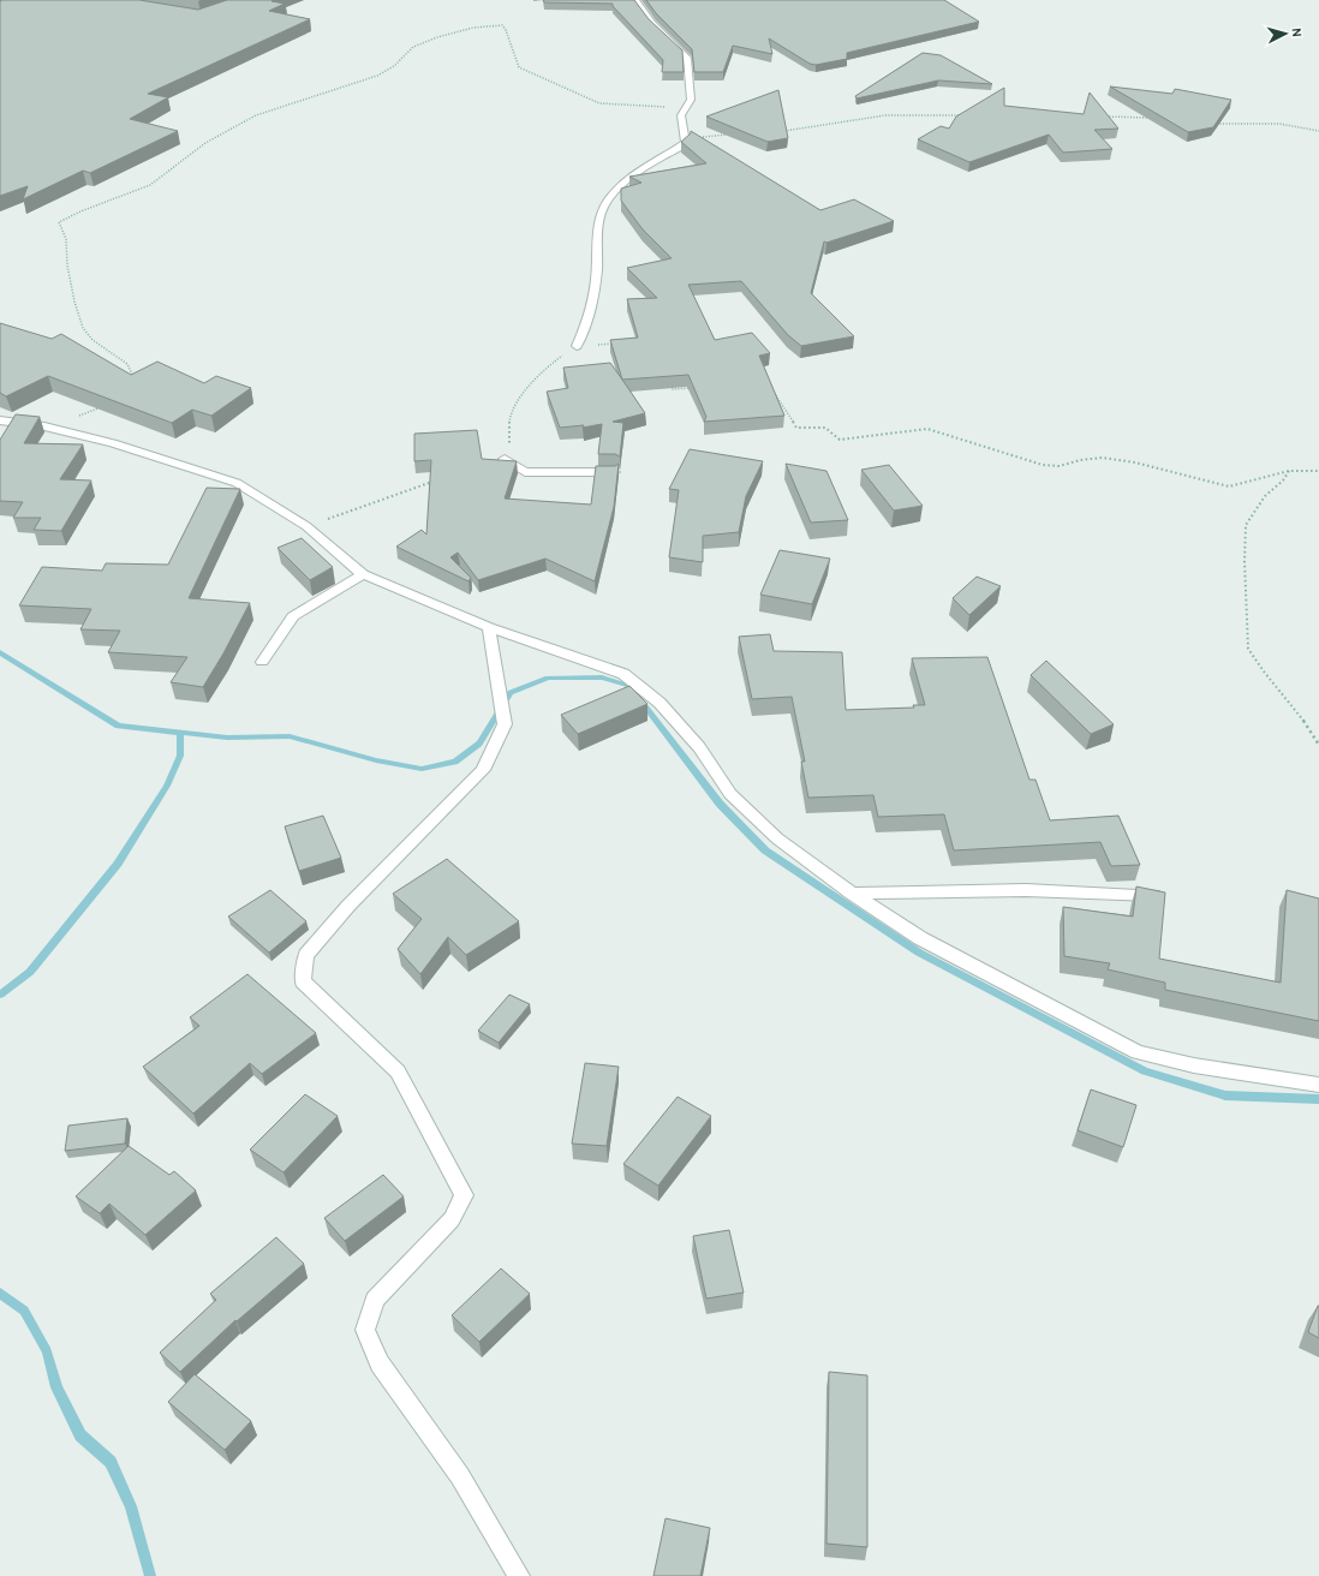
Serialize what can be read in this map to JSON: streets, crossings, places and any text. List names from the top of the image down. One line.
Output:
{"north":"right"}
